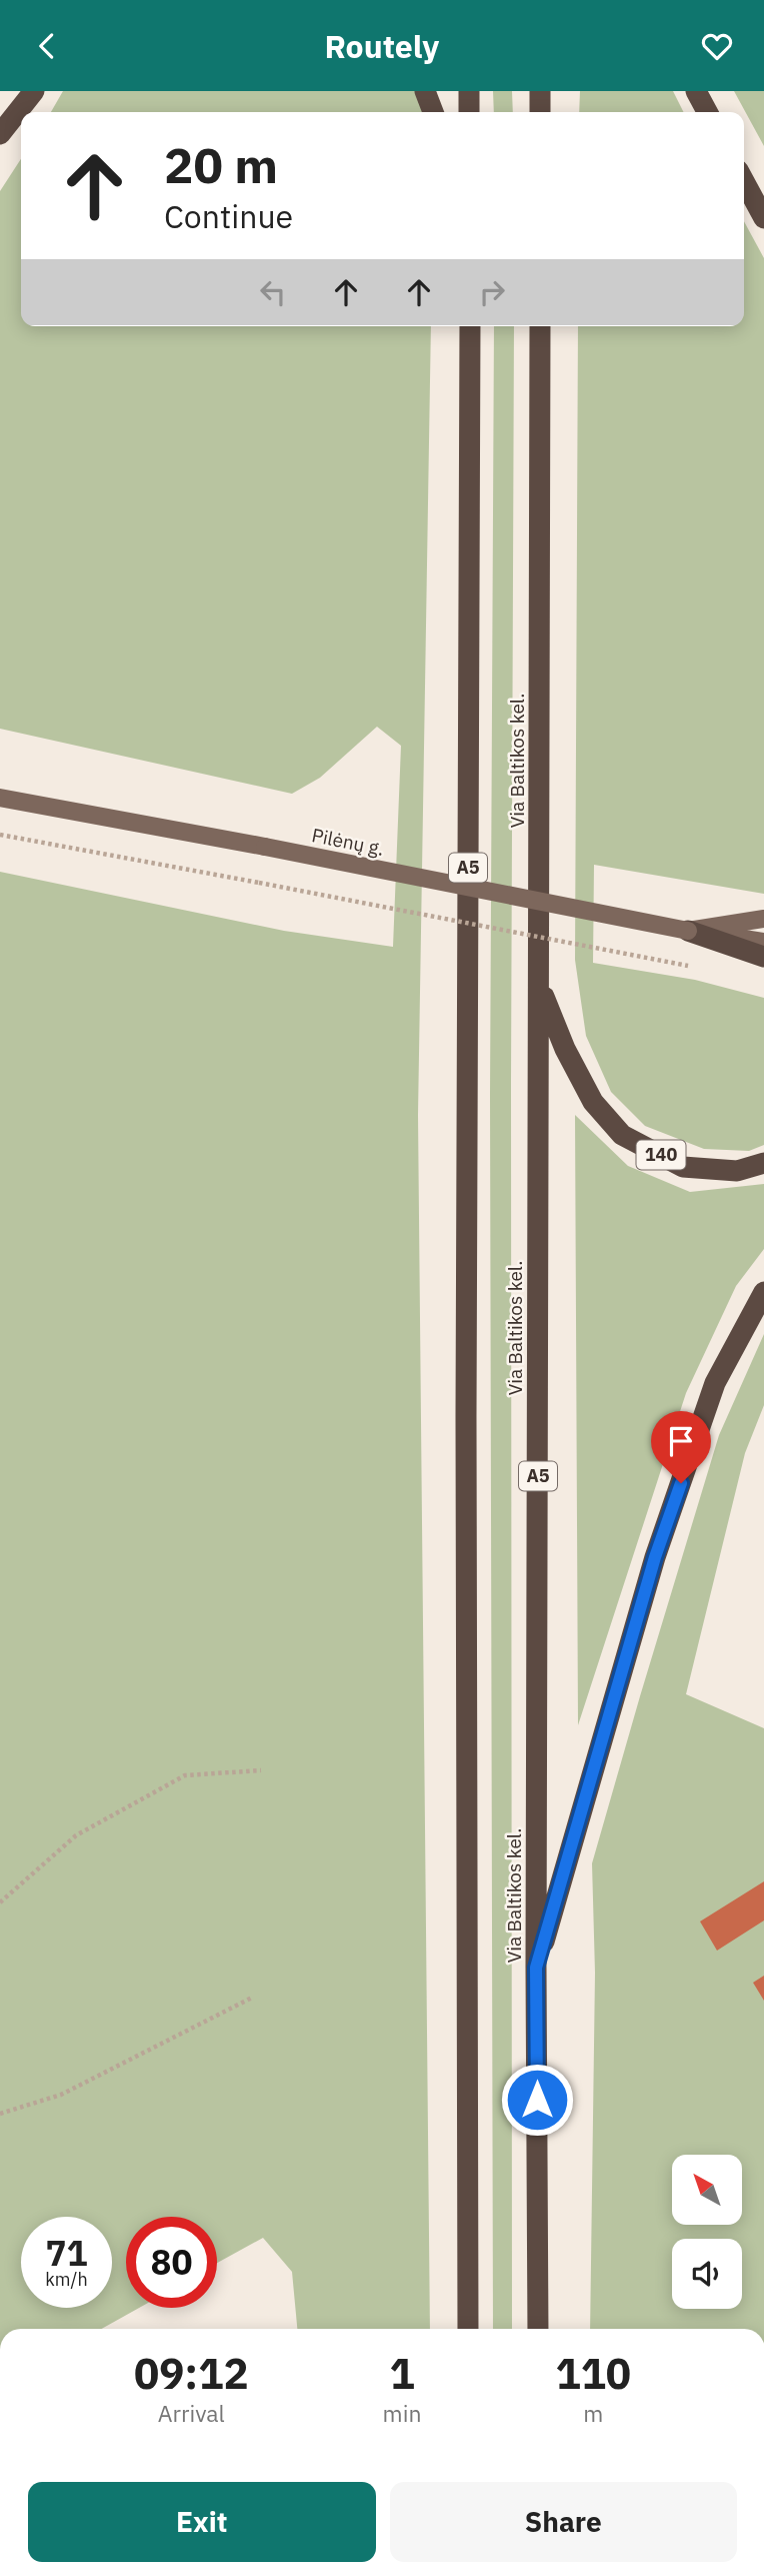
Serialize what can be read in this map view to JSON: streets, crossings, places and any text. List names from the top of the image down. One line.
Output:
{"streets":{"highway":["Via Baltikos kel.","A5","140"],"main road":["Pilėnų g."]},"crossings":[["Via Baltikos kel.","140"]],"north":"top left","page":{"header":"Routely","turn":["20 m","Continue"],"speed":"71 km/h","limit":"80","eta":["09:12","Arrival","1","min","110","m"],"buttons":["Exit","Share"]}}
